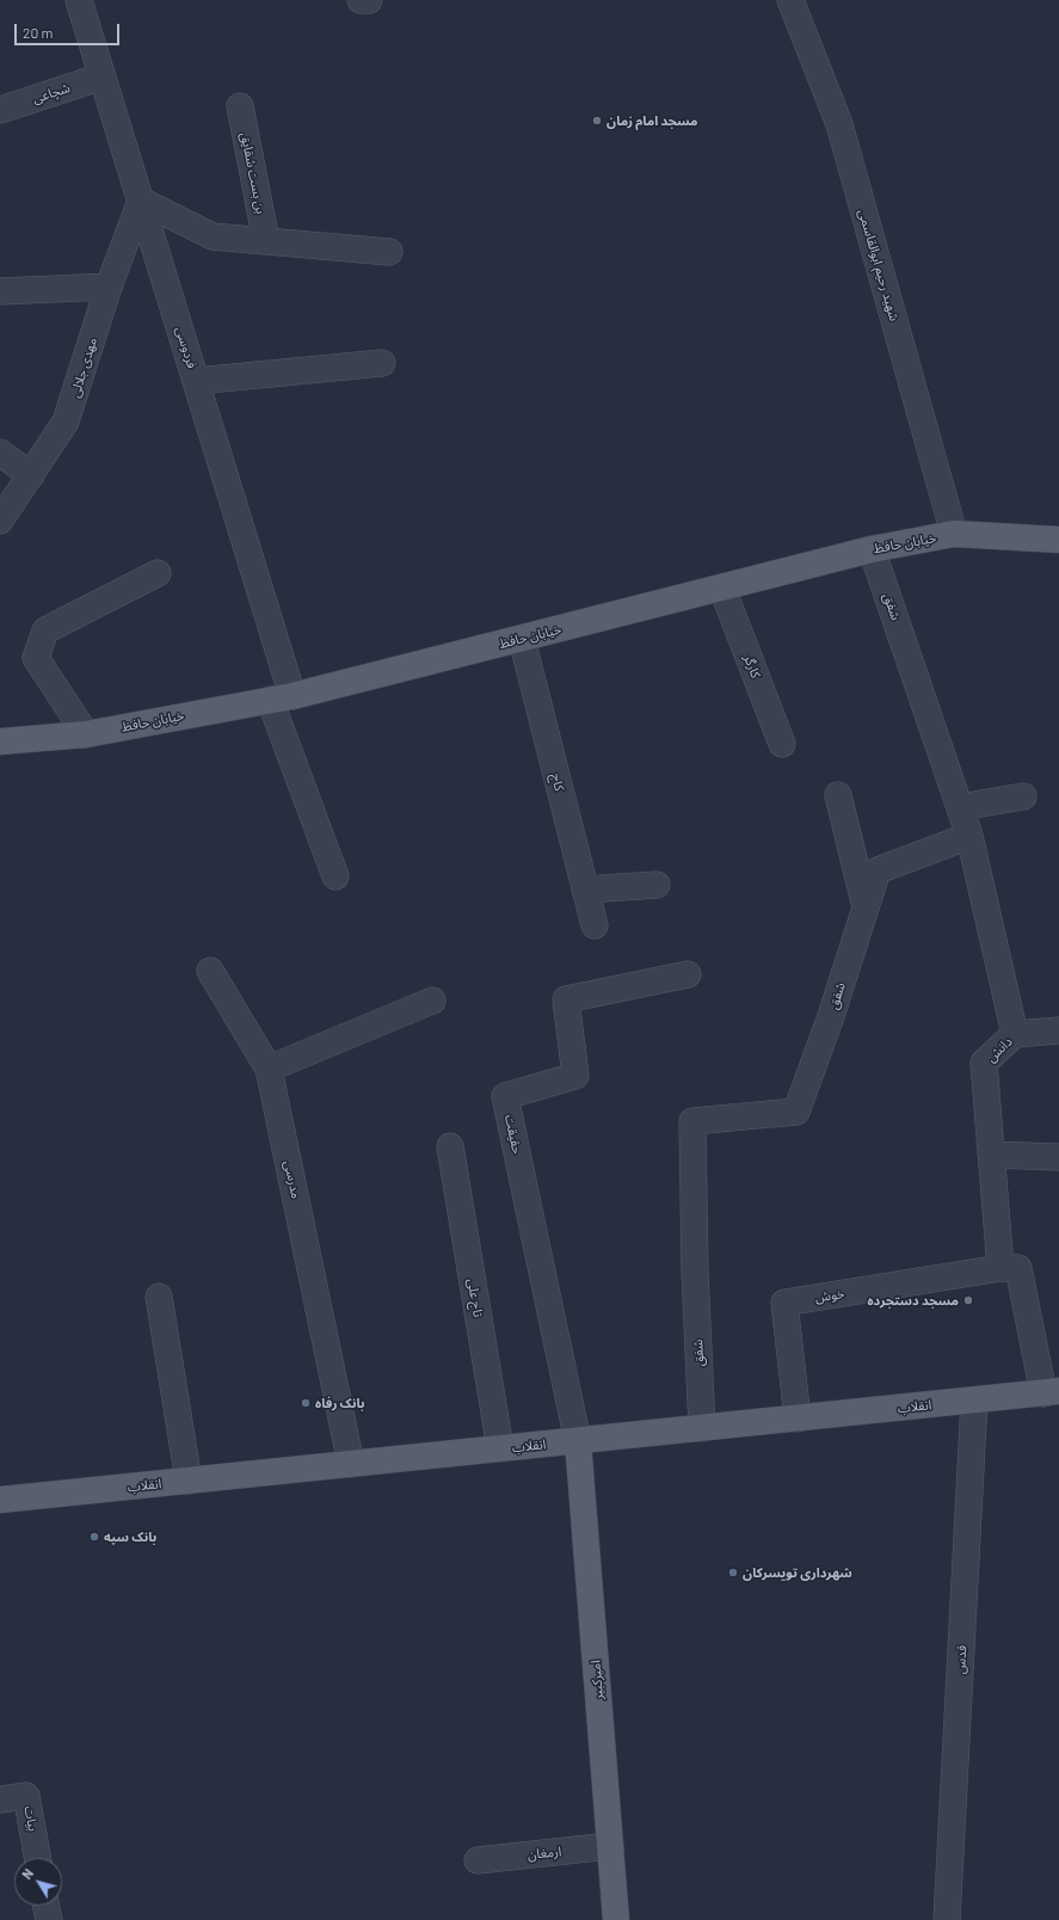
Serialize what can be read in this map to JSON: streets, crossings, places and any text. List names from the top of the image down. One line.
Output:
{"streets":{"main road":["خیابان حافظ","انقلاب","امیرکبیر"],"street":["شچاعی","بن بست شقایق","شهید رحیم ابوالقاسمی","فردوسی","مهدی جلالی","شفق","کارگر","کاج","دانش","حقیقت","مدرسی","خوش","تاج علی","قدس","بیات","ارمغان"]},"crossings":[["شچاعی","فردوسی"],["شهید رحیم ابوالقاسمی","خیابان حافظ"],["فردوسی","مهدی جلالی"],["فردوسی","خیابان حافظ"],["خیابان حافظ","شفق"],["خیابان حافظ","کارگر"],["خیابان حافظ","کاج"],["شفق","دانش"],["شفق","انقلاب"],["دانش","خوش"],["دانش","انقلاب"],["حقیقت","انقلاب"],["حقیقت","امیرکبیر"],["مدرسی","انقلاب"],["خوش","انقلاب"],["تاج علی","انقلاب"],["انقلاب","قدس"],["انقلاب","امیرکبیر"],["امیرکبیر","ارمغان"]],"places":["مسجد امام زمان","مسجد دستجرده","بانک رفاه","بانک سپه","شهرداری تویسرکان"],"scale_bar":"20 m","north":"top left"}
